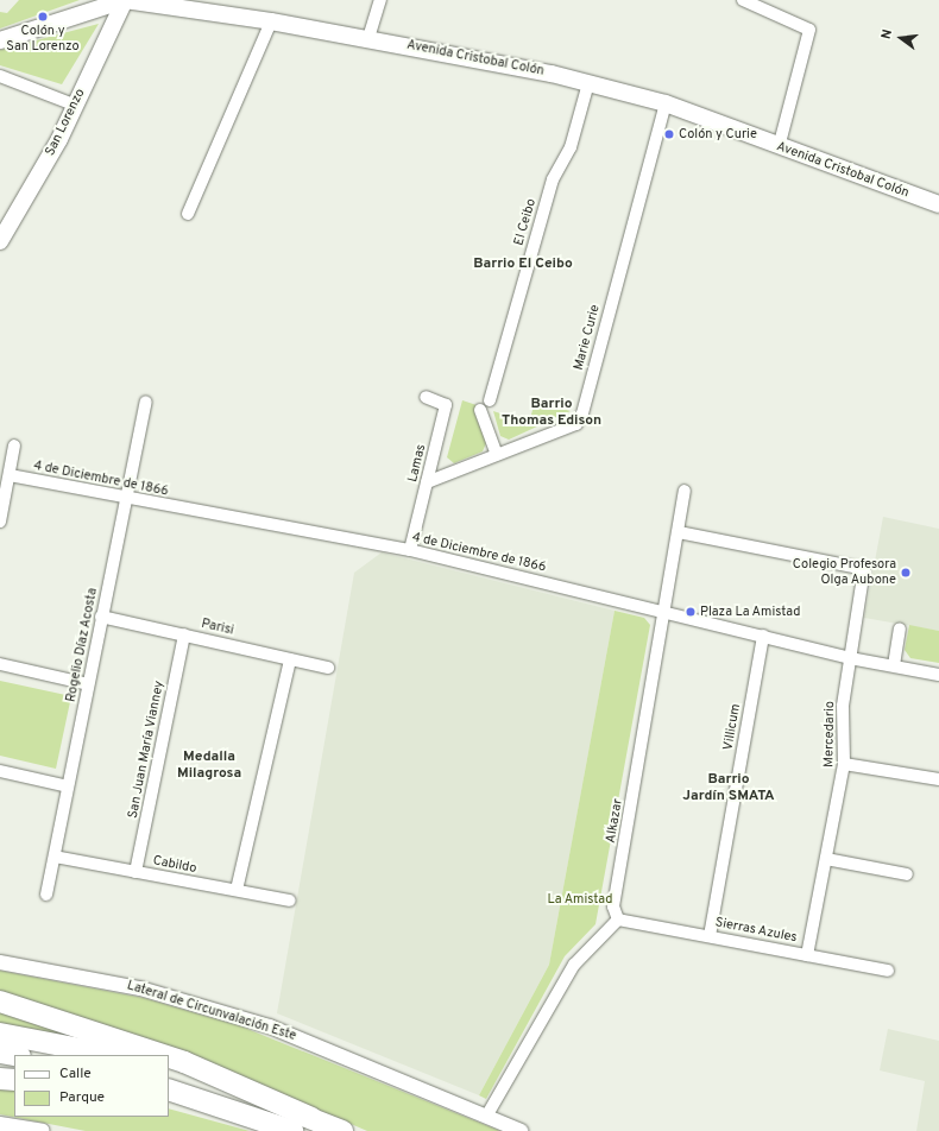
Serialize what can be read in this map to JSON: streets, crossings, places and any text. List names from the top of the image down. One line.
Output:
{"streets":{"main road":["Avenida Cristobal Colón","San Lorenzo"],"street":["El Ceibo","Marie Curie","Lamas","4 de Diciembre de 1866","Parisi","Rogelio Díaz Acosta","Villicum","Mercedario","San Juan María Vianney","Alkazar","Cabildo","Sierras Azules","Lateral de Circunvalación Este"]},"crossings":[["Avenida Cristobal Colón","San Lorenzo"],["Avenida Cristobal Colón","El Ceibo"],["Avenida Cristobal Colón","Marie Curie"],["Marie Curie","Lamas"],["Lamas","4 de Diciembre de 1866"],["4 de Diciembre de 1866","Rogelio Díaz Acosta"],["4 de Diciembre de 1866","Villicum"],["4 de Diciembre de 1866","Mercedario"],["4 de Diciembre de 1866","Alkazar"],["Parisi","Rogelio Díaz Acosta"],["Parisi","San Juan María Vianney"],["Rogelio Díaz Acosta","Cabildo"],["Villicum","Sierras Azules"],["Mercedario","Alkazar"],["Mercedario","Sierras Azules"],["San Juan María Vianney","Cabildo"],["Alkazar","Sierras Azules"]],"districts":["Barrio El Ceibo","Barrio Thomas Edison","Medalla Milagrosa","Barrio Jardín SMATA"],"parks":["La Amistad"],"places":["Colón y San Lorenzo","Colón y Curie","Colegio Profesora Olga Aubone","Plaza La Amistad"],"legend":["Calle","Parque"],"north":"left"}
